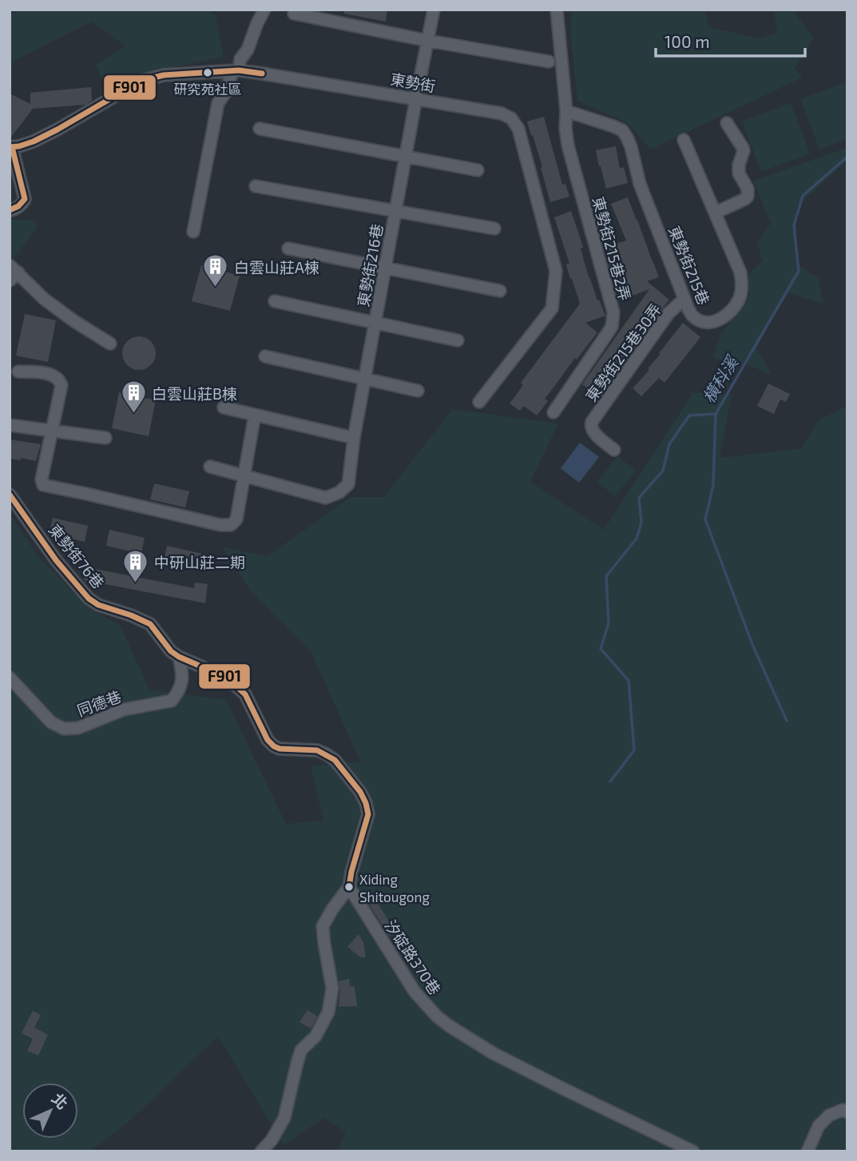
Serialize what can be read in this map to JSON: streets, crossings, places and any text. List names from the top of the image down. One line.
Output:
{"streets":{"street":["東勢街","東勢街215巷2弄","東勢街216巷","東勢街215巷","東勢街215巷30弄","東勢街76巷","同德巷","汐碇路370巷"]},"crossings":[["東勢街","東勢街216巷"],["東勢街215巷2弄","東勢街215巷"],["東勢街215巷","東勢街215巷30弄"],["東勢街76巷","同德巷"],["東勢街76巷","汐碇路370巷"]],"water":["橫科溪"],"places":{"other":["研究苑社區","Xiding Shitougong"],"building":["白雲山莊A棟","白雲山莊B棟","中研山莊二期"]},"lines":["transit line F901"],"scale_bar":"100 m","north":"top right"}
